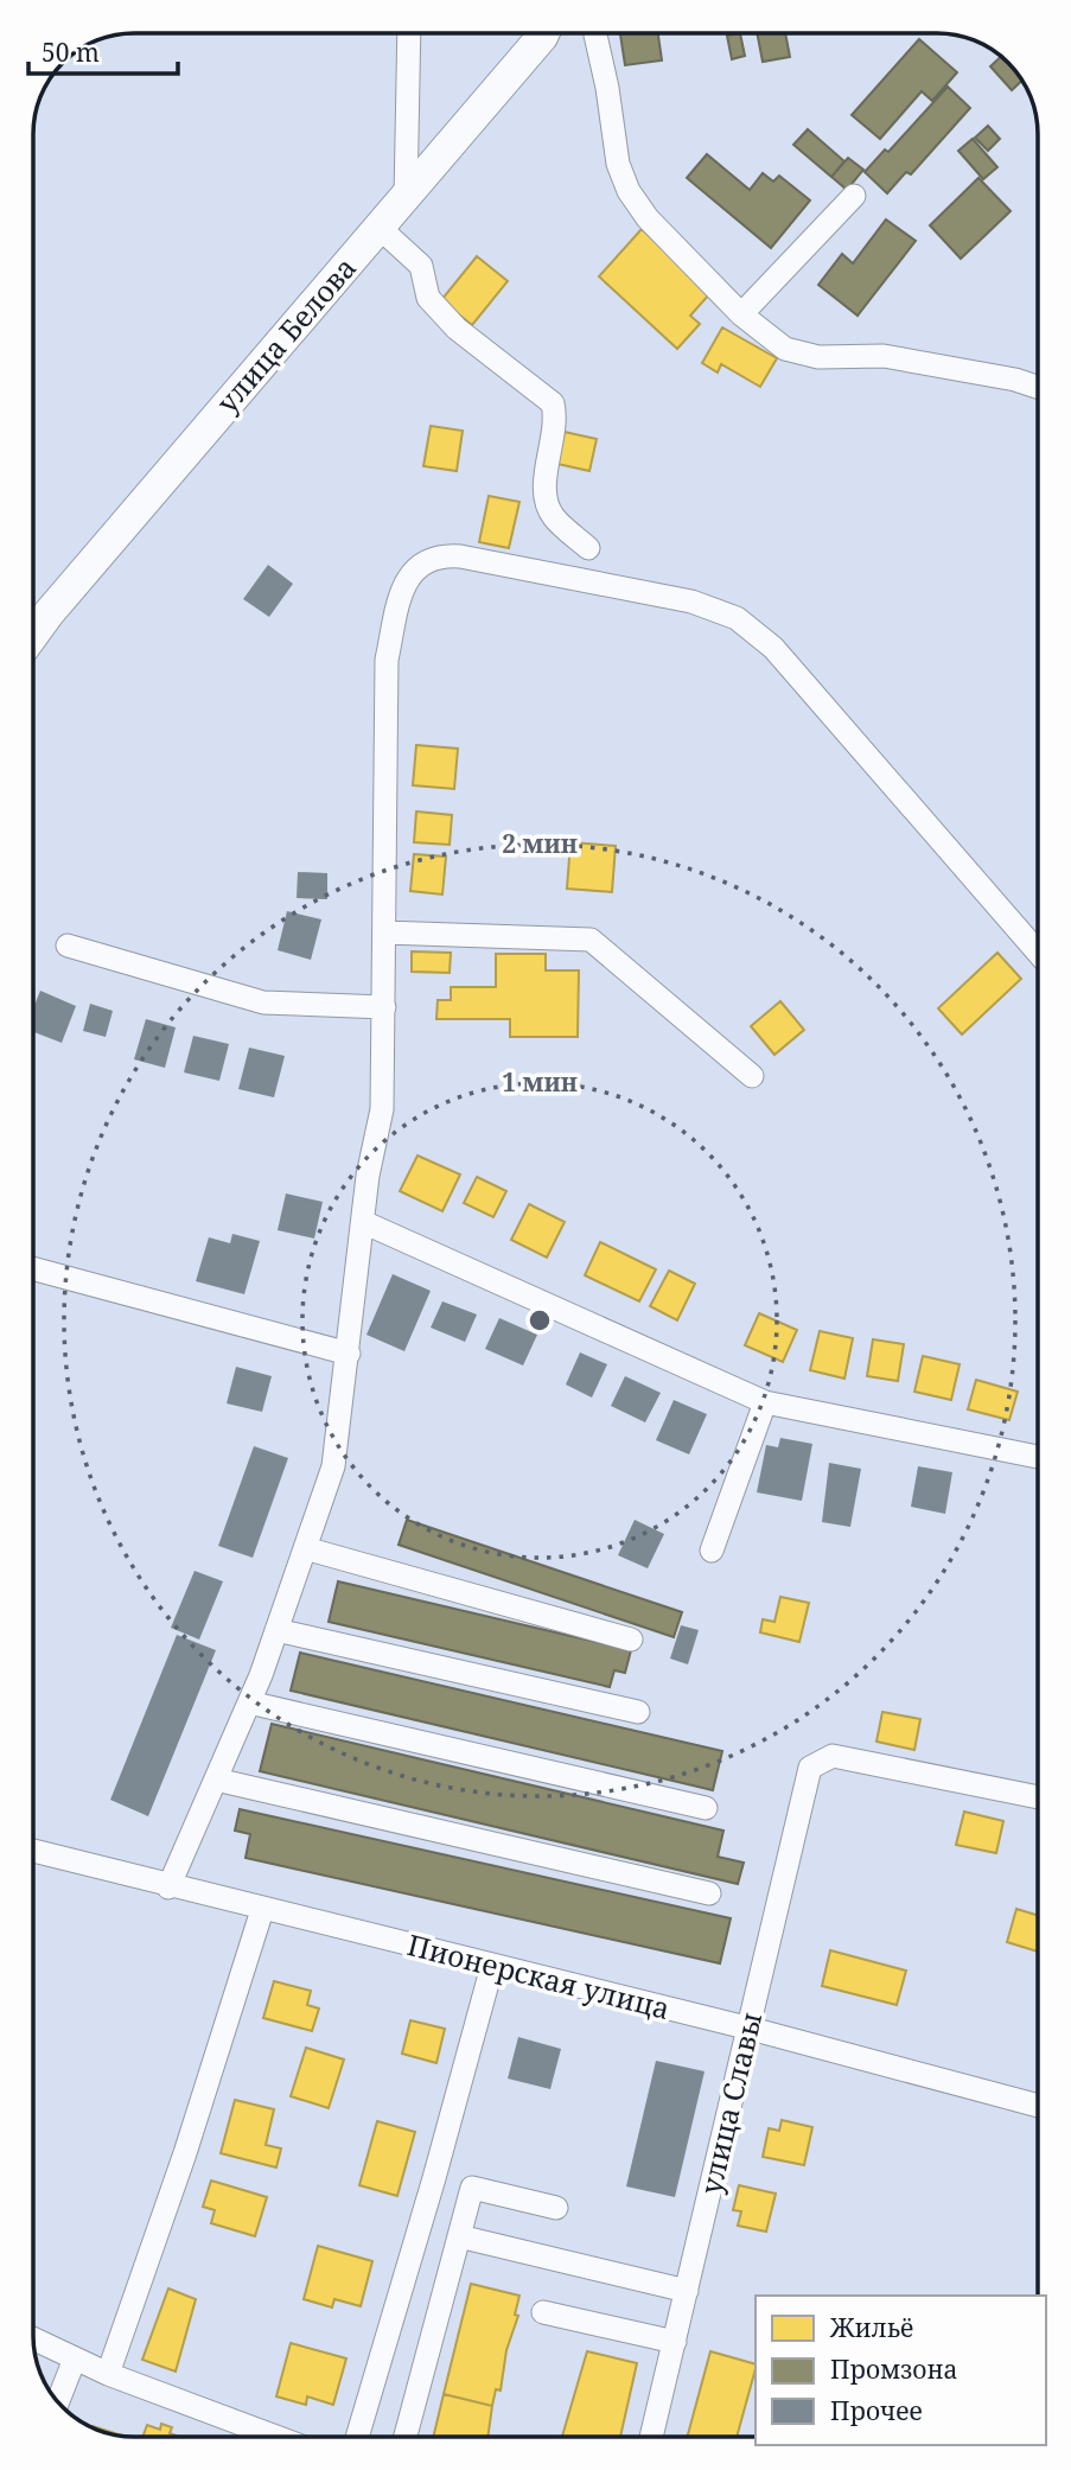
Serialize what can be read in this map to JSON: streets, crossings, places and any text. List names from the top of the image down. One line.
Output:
{"streets":{"main road":["улица Белова"],"street":["Пионерская улица","улица Славы"]},"crossings":[["Пионерская улица","улица Славы"]],"legend":["Жильё","Промзона","Прочее"],"scale_bar":"50 m","rings":["2 мин","1 мин"]}
